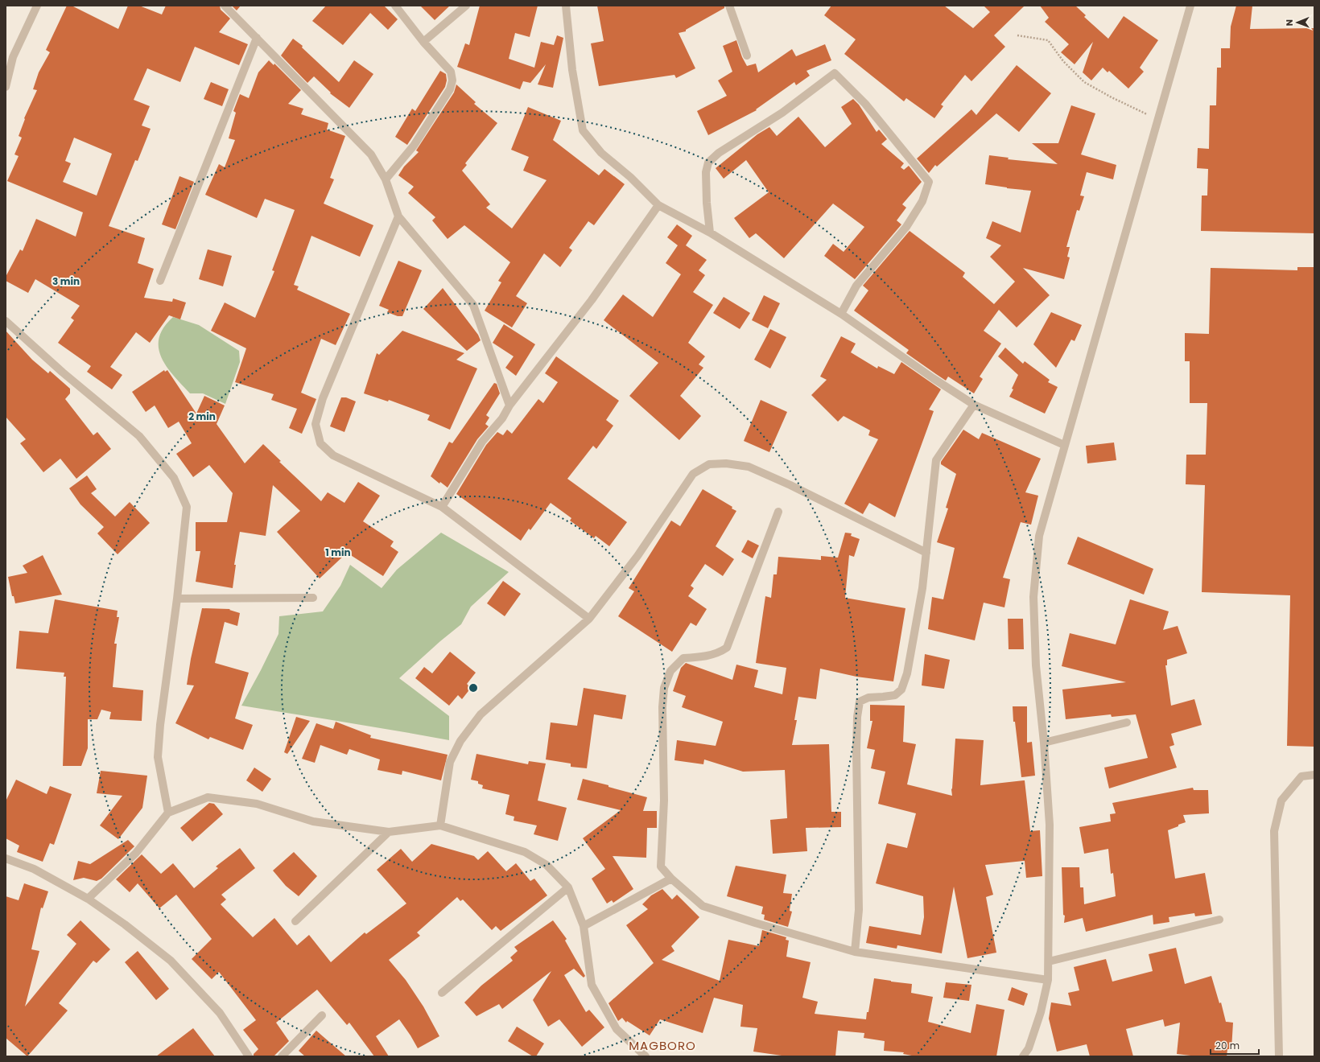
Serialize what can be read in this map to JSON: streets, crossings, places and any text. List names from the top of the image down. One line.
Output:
{"districts":["MAGBORO"],"scale_bar":"20 m","north":"left","rings":["3 min","2 min","1 min"]}
